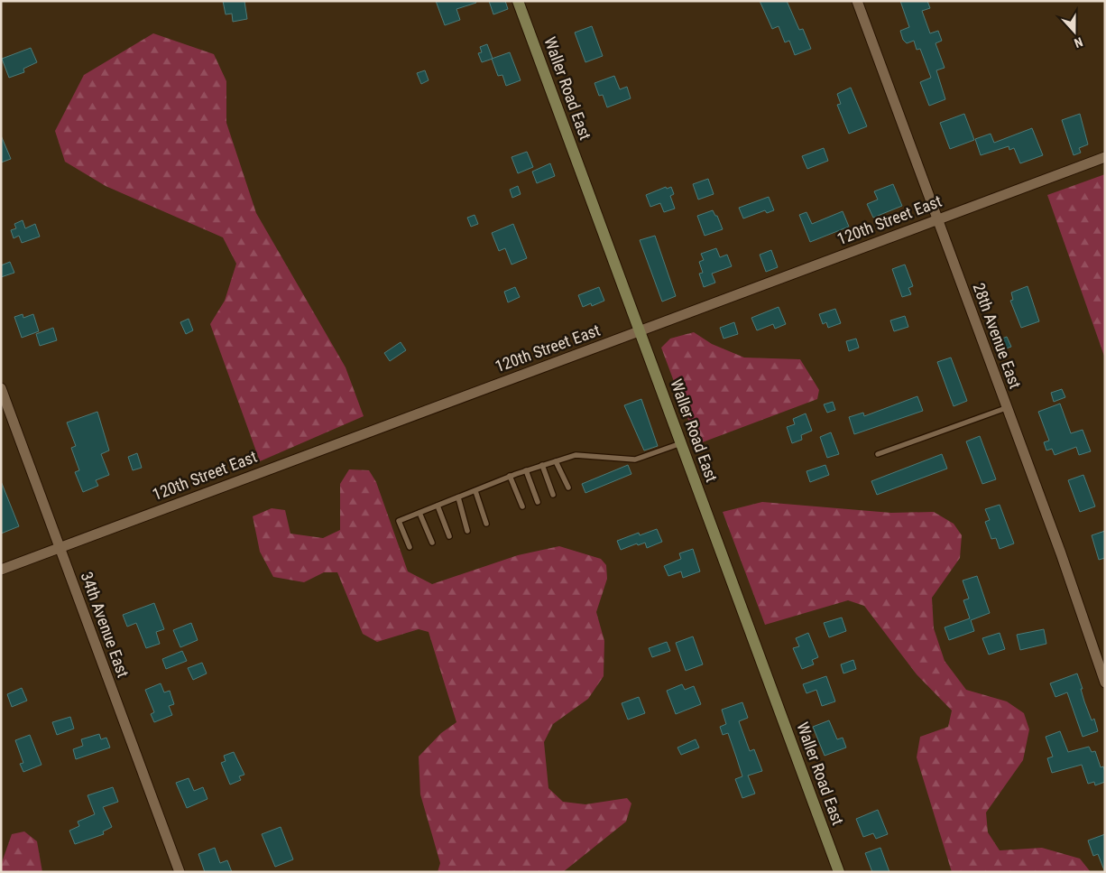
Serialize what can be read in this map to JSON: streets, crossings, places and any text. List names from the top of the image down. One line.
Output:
{"streets":{"street":["Waller Road East","120th Street East","28th Avenue East","34th Avenue East"]},"crossings":[["Waller Road East","120th Street East"],["120th Street East","28th Avenue East"],["120th Street East","34th Avenue East"]],"north":"bottom"}
